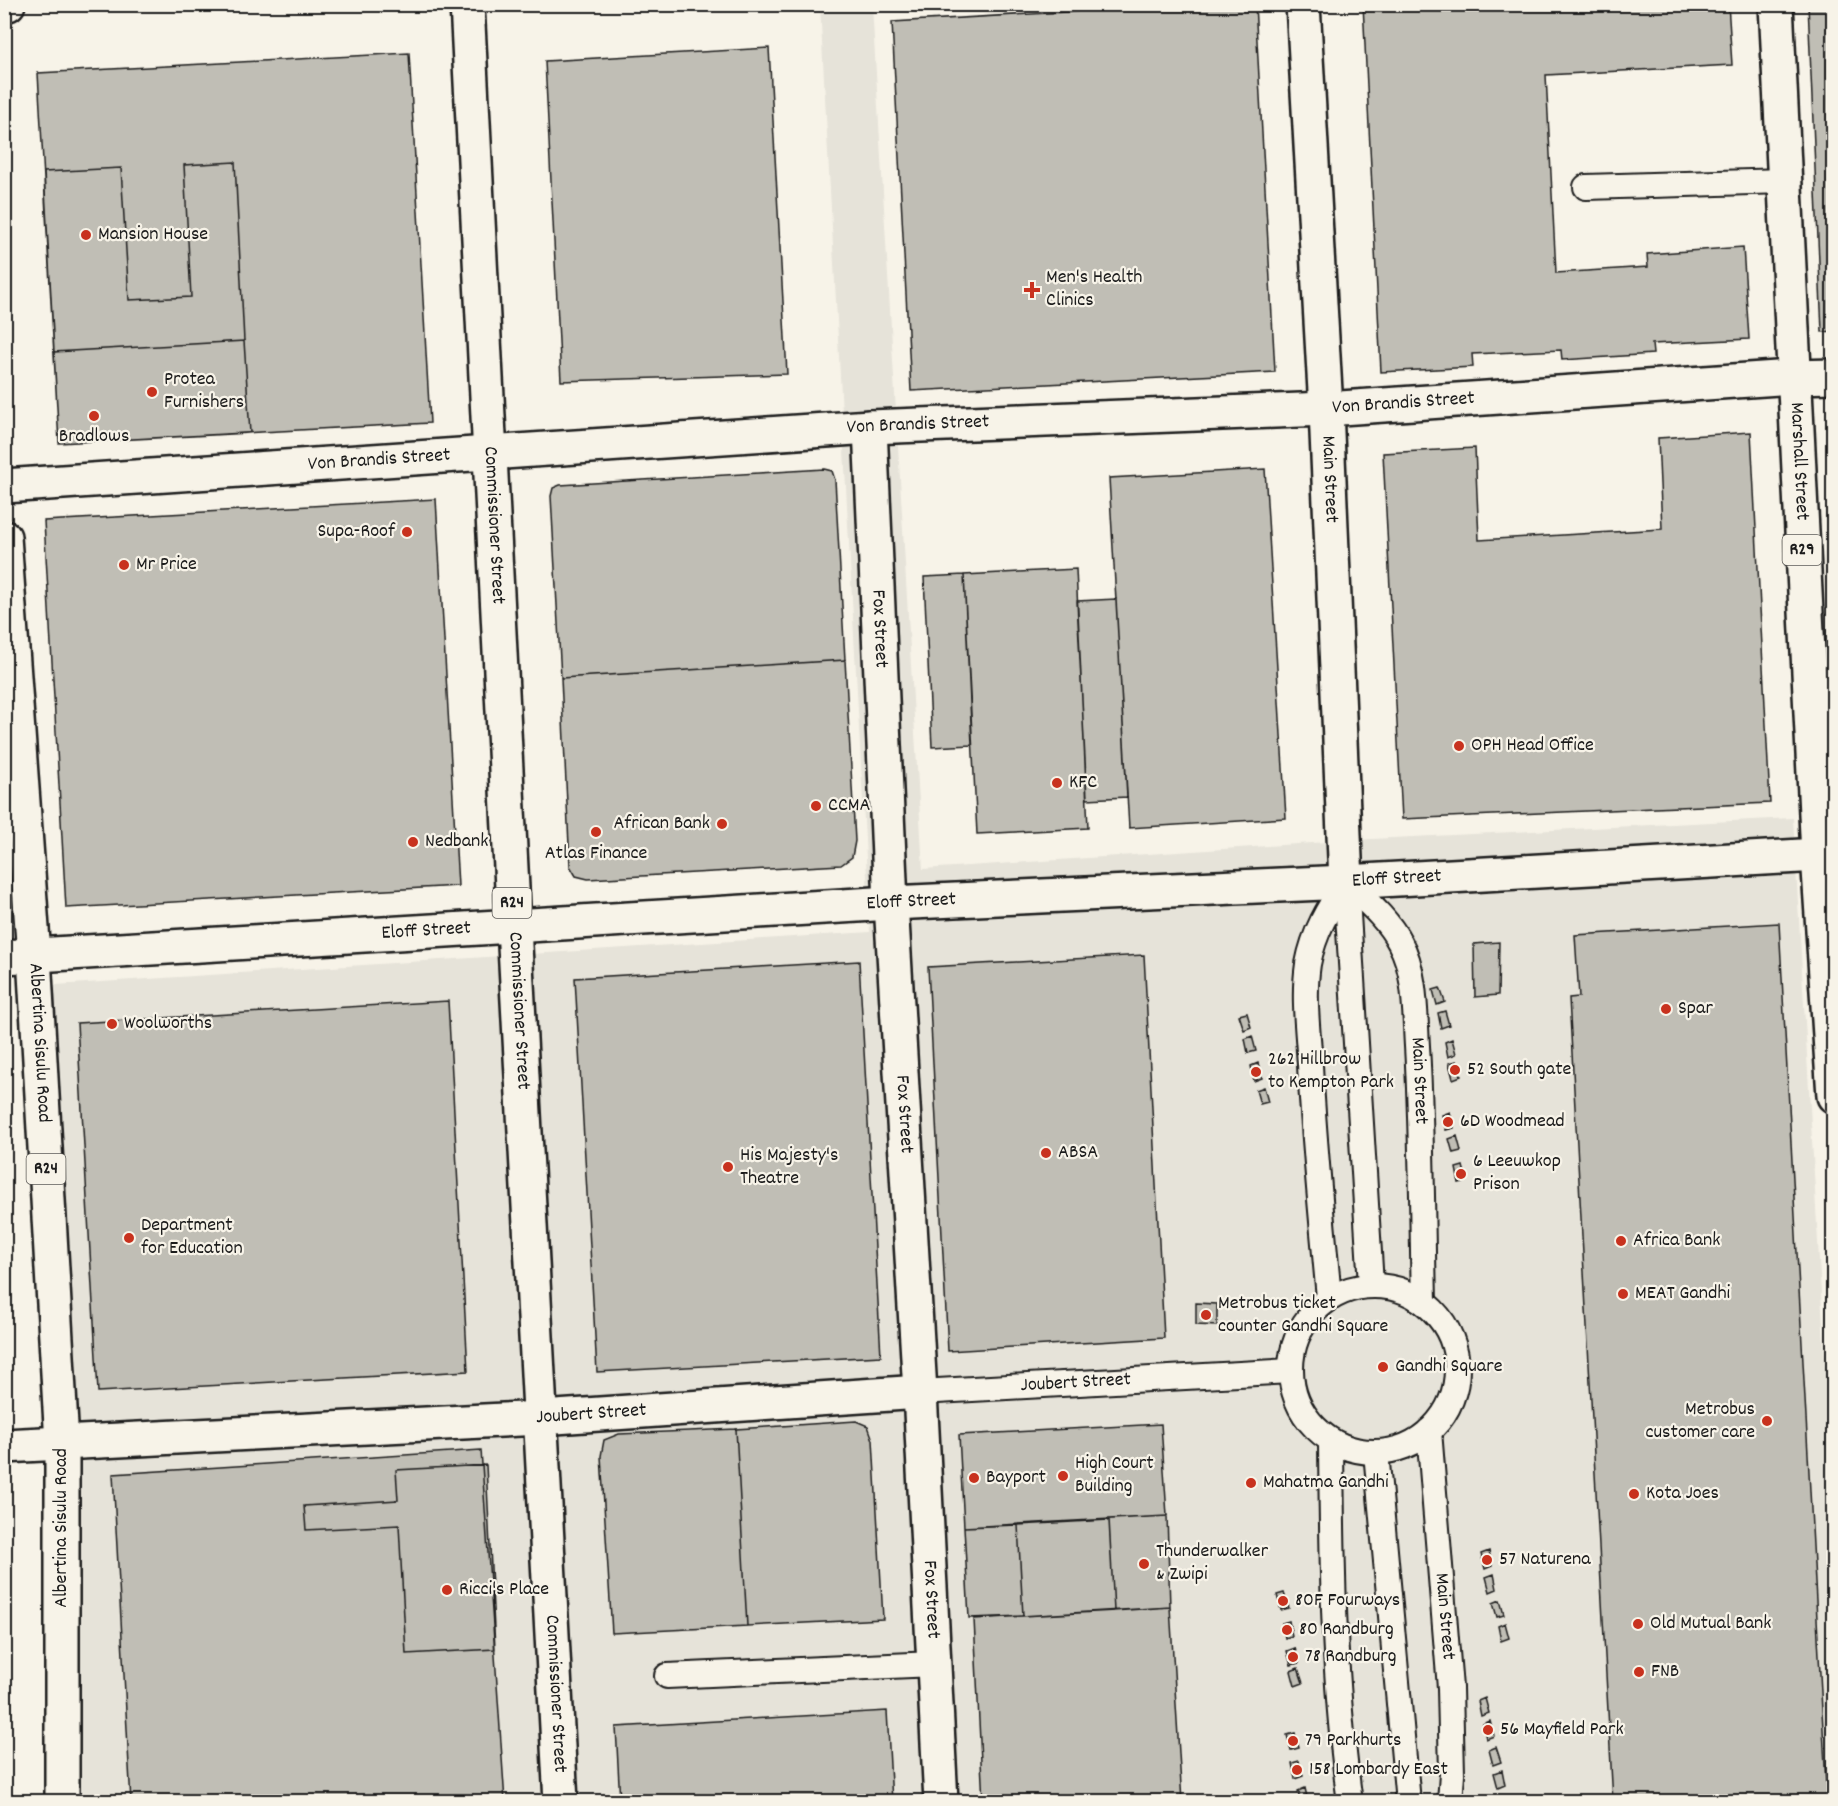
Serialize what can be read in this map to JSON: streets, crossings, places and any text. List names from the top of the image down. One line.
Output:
{"streets":{"street":["Von Brandis Street","Marshall Street","Main Street","Commissioner Street","R29","Fox Street","Eloff Street","R24","Albertina Sisulu Road","Joubert Street"]},"crossings":[["Von Brandis Street","Marshall Street"],["Von Brandis Street","Main Street"],["Von Brandis Street","Commissioner Street"],["Von Brandis Street","Fox Street"],["Marshall Street","Eloff Street"],["Main Street","Eloff Street"],["Main Street","Joubert Street"],["Commissioner Street","Eloff Street"],["Commissioner Street","Joubert Street"],["Fox Street","Eloff Street"],["Fox Street","Joubert Street"],["Eloff Street","Albertina Sisulu Road"],["Albertina Sisulu Road","Joubert Street"]],"places":{"other":["Mansion House","Protea Furnishers","Bradlows","Supa-Roof","Mr Price","OPH Head Office","KFC","CCMA","African Bank","Atlas Finance","Nedbank","Spar","Woolworths","52 South gate","262 Hillbrow to Kempton Park","6D Woodmead","ABSA","His Majesty's Theatre","6 Leeuwkop Prison","Department for Education","Africa Bank","MEAT Gandhi","Metrobus ticket counter Gandhi Square","Gandhi Square","Metrobus customer care","High Court Building","Bayport","Mahatma Gandhi","Kota Joes","57 Naturena","Thunderwalker & Zwipi","Ricci's Place","80F Fourways","Old Mutual Bank","80 Randburg","78 Randburg","FNB","56 Mayfield Park","79 Parkhurts","158 Lombardy East"],"health":["Men's Health Clinics"]}}
